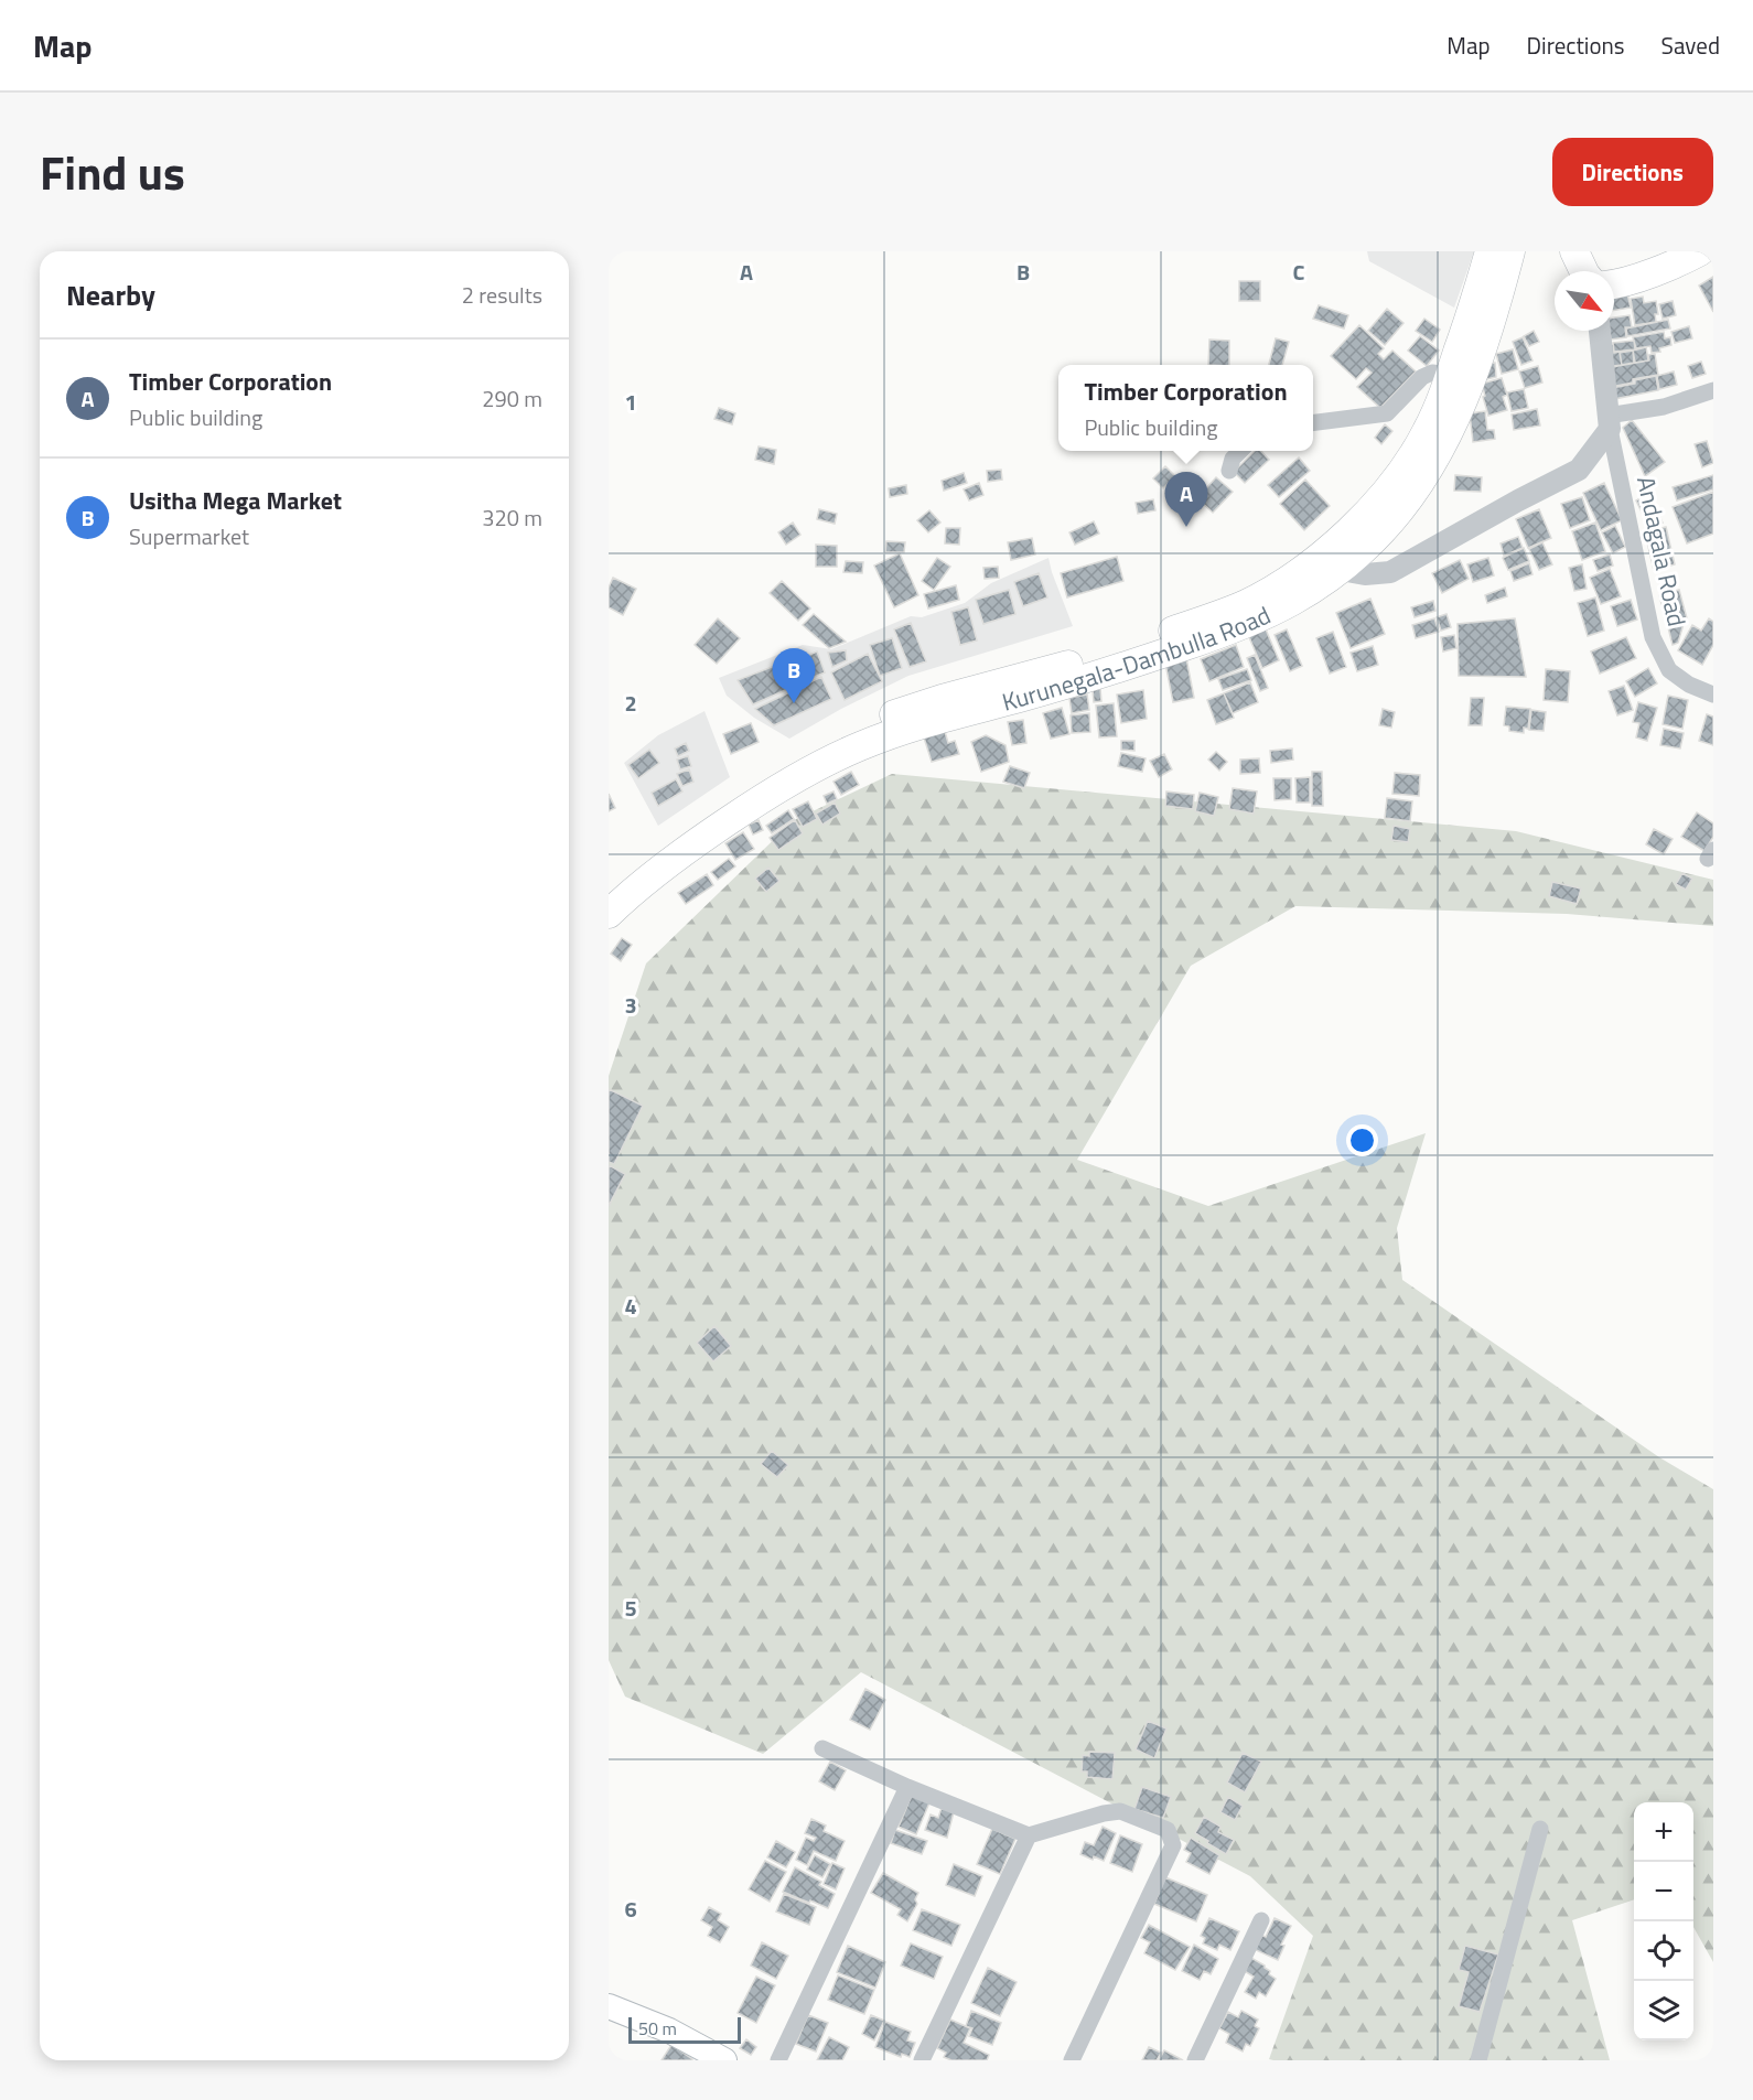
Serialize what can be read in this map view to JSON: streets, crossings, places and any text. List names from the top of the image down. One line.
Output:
{"streets":{"main road":["Kurunegala-Dambulla Road"],"street":["Andagala Road"]},"scale_bar":"50 m","north":"bottom right","page":{"header":"Map","nav":["Map","Directions","Saved"],"title":"Find us","buttons":"Directions","heading":["Nearby","2 results"],"list":[{"mark":"A","name":"Timber Corporation","note":"Public building","value":"290 m"},{"mark":"B","name":"Usitha Mega Market","note":"Supermarket","value":"320 m"}],"popup":["Timber Corporation","Public building"],"pins":["A","B"],"map_buttons":["+","−"],"scale":"50 m"},"grid":{"columns":["A","B","C"],"rows":["1","2","3","4","5","6"]}}
